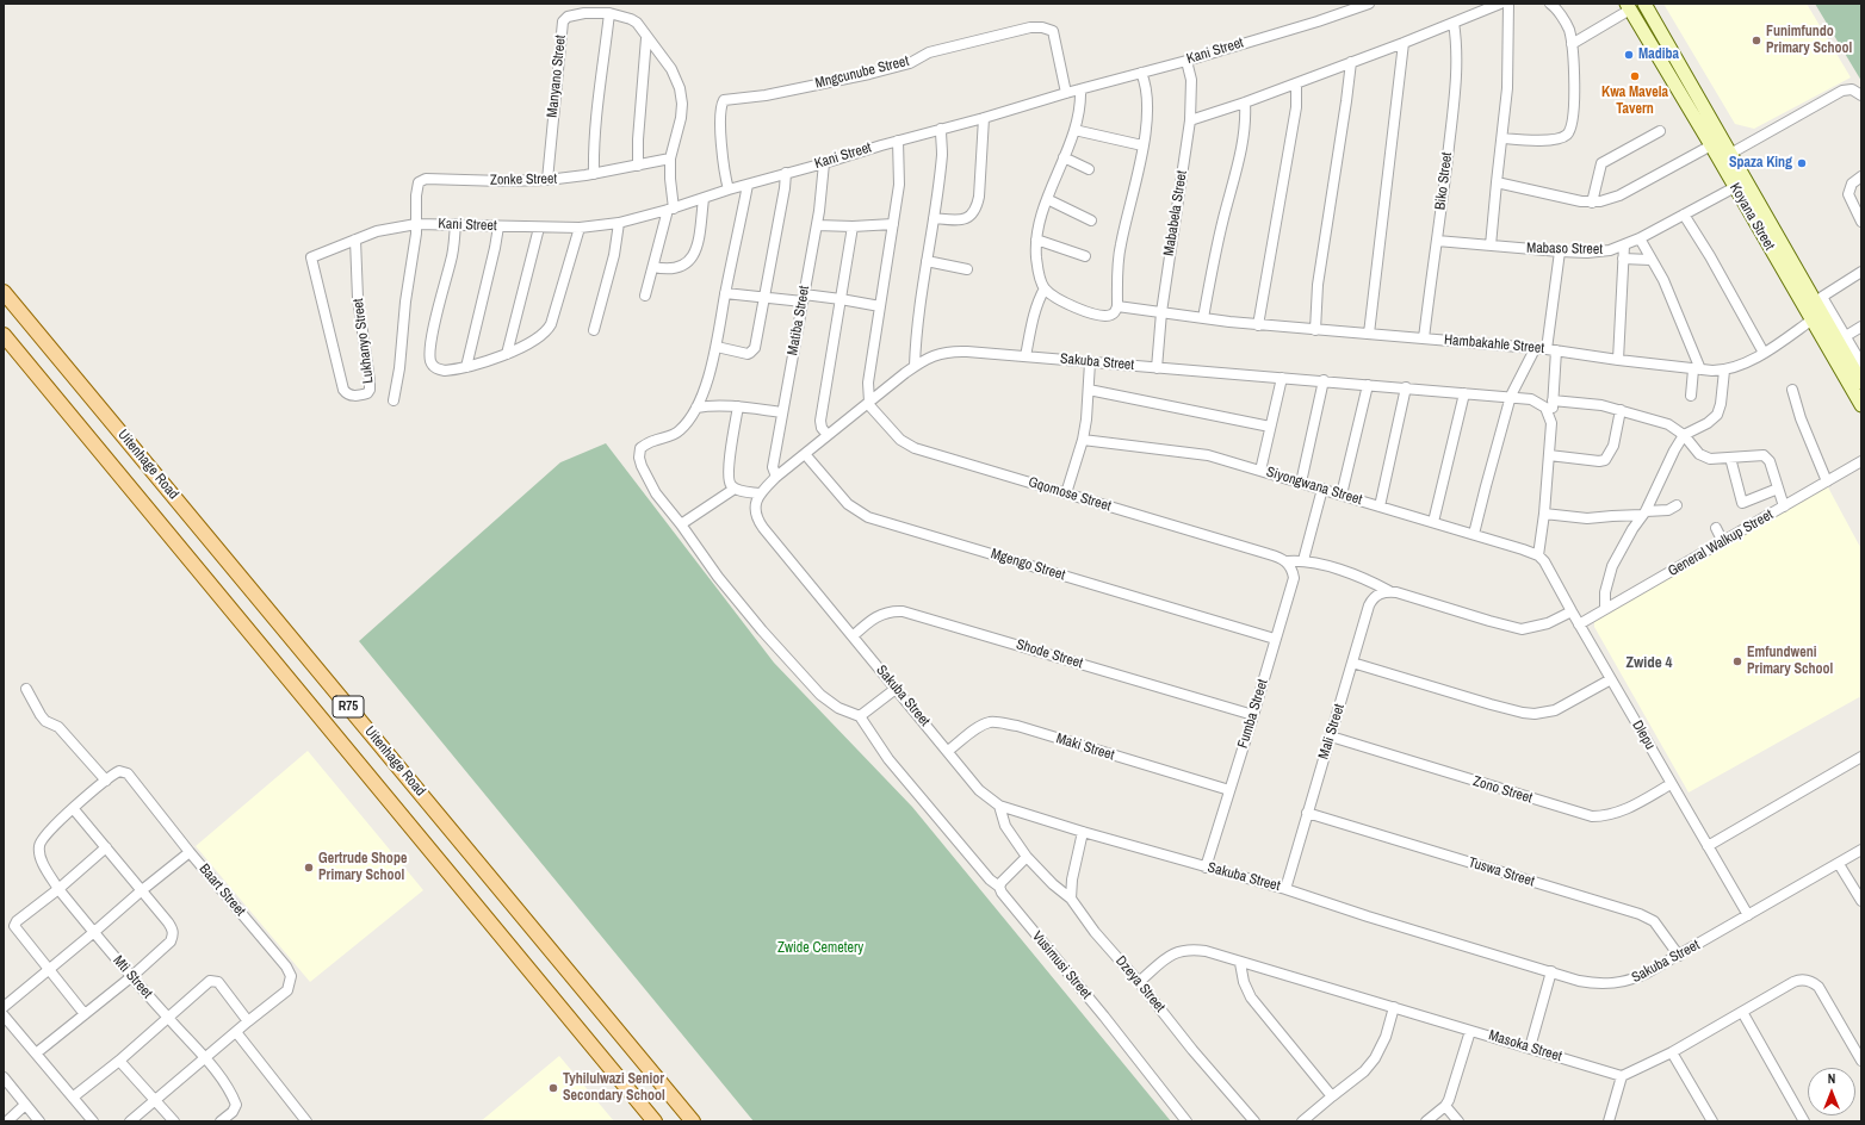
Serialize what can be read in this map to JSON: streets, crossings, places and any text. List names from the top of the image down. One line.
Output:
{"streets":{"main road":["Koyana Street","Uitenhage Road","R75"],"street":["Kani Street","Mngcunube Street","Manyano Street","Zonke Street","Biko Street","Mababela Street","Mabaso Street","Matiba Street","Lukhanyo Street","Hambakahle Street","Sakuba Street","Siyongwana Street","Gqomose Street","General Walkup Street","Mgengo Street","Shode Street","Fumba Street","Mali Street","Dlepu","Maki Street","Zono Street","Tuswa Street","Baart Street","Vusimusi Street","Mti Street","Dzeya Street","Masoka Street"]},"crossings":[["Kani Street","Mngcunube Street"],["Kani Street","Manyano Street"],["Kani Street","Zonke Street"],["Kani Street","Mababela Street"],["Kani Street","Matiba Street"],["Kani Street","Lukhanyo Street"],["Manyano Street","Zonke Street"],["Biko Street","Mabaso Street"],["Biko Street","Hambakahle Street"],["Mababela Street","Hambakahle Street"],["Mababela Street","Sakuba Street"],["Koyana Street","Mabaso Street"],["Koyana Street","Hambakahle Street"],["Matiba Street","Sakuba Street"],["Sakuba Street","Gqomose Street"],["Sakuba Street","Mgengo Street"],["Sakuba Street","Shode Street"],["Sakuba Street","Fumba Street"],["Sakuba Street","Mali Street"],["Sakuba Street","Dlepu"],["Sakuba Street","Maki Street"],["Sakuba Street","Tuswa Street"],["Siyongwana Street","Dlepu"],["Gqomose Street","Fumba Street"],["General Walkup Street","Dlepu"],["Mgengo Street","Fumba Street"],["Shode Street","Fumba Street"],["Fumba Street","Maki Street"],["Mali Street","Zono Street"],["Mali Street","Tuswa Street"],["Dlepu","Zono Street"],["Baart Street","Mti Street"],["Dzeya Street","Masoka Street"]],"districts":["Zwide 4"],"parks":["Zwide Cemetery"],"places":["Funimfundo Primary School","Madiba","Kwa Mavela Tavern","Spaza King","Emfundweni Primary School","Gertrude Shope Primary School","Tyhilulwazi Senior Secondary School"],"north":"top"}
